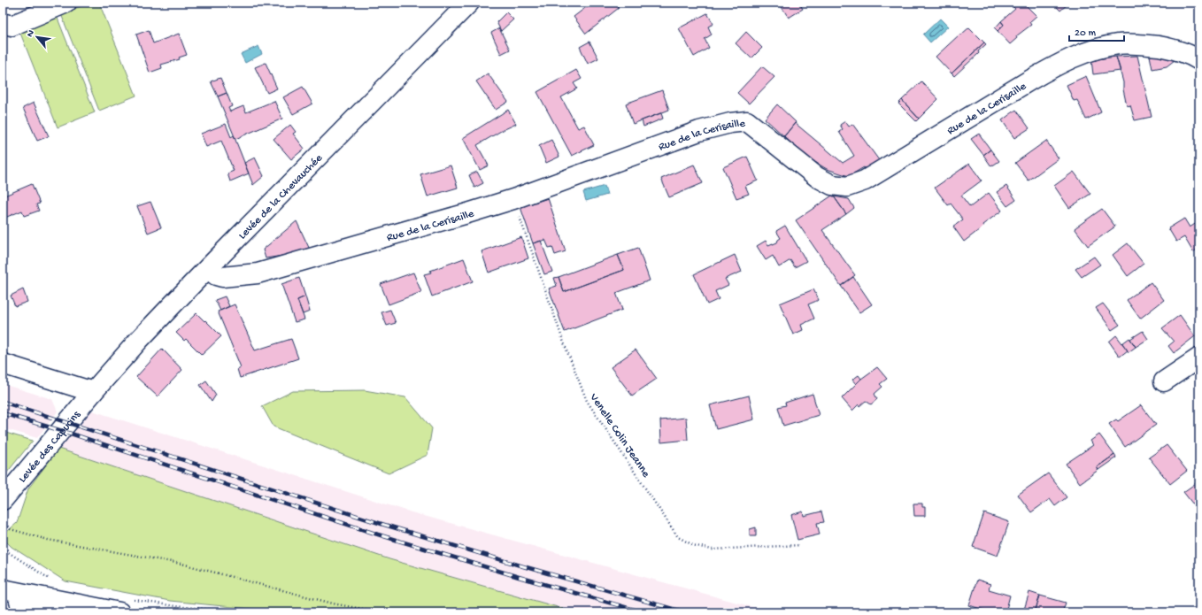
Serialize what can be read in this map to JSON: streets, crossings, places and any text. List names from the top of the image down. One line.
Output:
{"streets":{"street":["Rue de la Cerisaille","Levée de la Chevauchée","Levée des Capucins"],"path":["Venelle Colin Jeanne"]},"crossings":[["Rue de la Cerisaille","Levée de la Chevauchée"],["Rue de la Cerisaille","Venelle Colin Jeanne"],["Levée de la Chevauchée","Levée des Capucins"]],"scale_bar":"20 m","north":"top left"}
